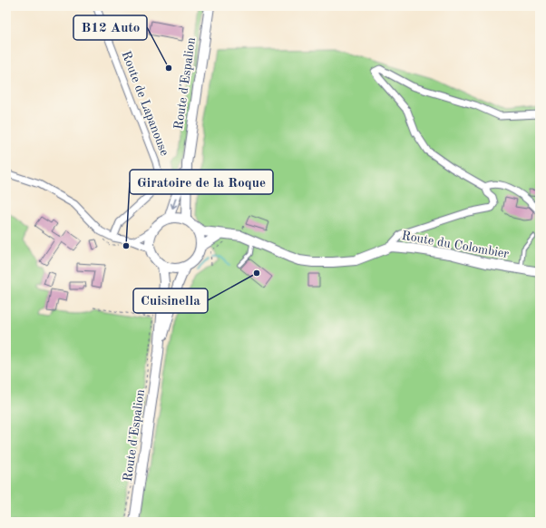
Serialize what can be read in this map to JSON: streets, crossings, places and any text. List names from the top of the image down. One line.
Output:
{"streets":{"main road":["Route d'Espalion","Route du Colombier"],"street":["Route de Lapanouse"]},"crossings":[["Route d'Espalion","Route du Colombier"]],"places":["B12 Auto","Giratoire de la Roque","Cuisinella"]}
